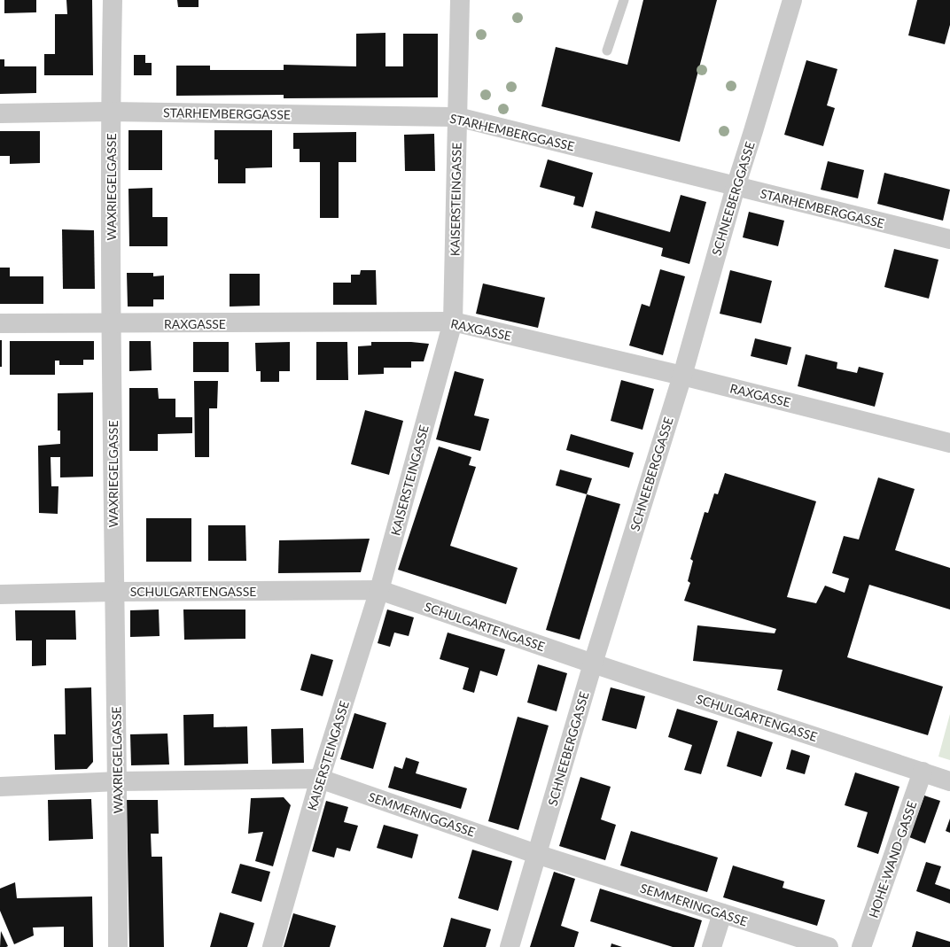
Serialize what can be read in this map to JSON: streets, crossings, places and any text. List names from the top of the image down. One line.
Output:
{"streets":{"street":["STARHEMBERGGASSE","WAXRIEGELGASSE","SCHNEEBERGGASSE","KAISERSTEINGASSE","RAXGASSE","SCHULGARTENGASSE","SEMMERINGGASSE","HOHE-WAND-GASSE"]},"crossings":[["STARHEMBERGGASSE","WAXRIEGELGASSE"],["STARHEMBERGGASSE","SCHNEEBERGGASSE"],["STARHEMBERGGASSE","KAISERSTEINGASSE"],["WAXRIEGELGASSE","RAXGASSE"],["WAXRIEGELGASSE","SCHULGARTENGASSE"],["WAXRIEGELGASSE","SEMMERINGGASSE"],["SCHNEEBERGGASSE","RAXGASSE"],["SCHNEEBERGGASSE","SCHULGARTENGASSE"],["SCHNEEBERGGASSE","SEMMERINGGASSE"],["KAISERSTEINGASSE","RAXGASSE"],["KAISERSTEINGASSE","SCHULGARTENGASSE"],["KAISERSTEINGASSE","SEMMERINGGASSE"],["SCHULGARTENGASSE","HOHE-WAND-GASSE"]]}
